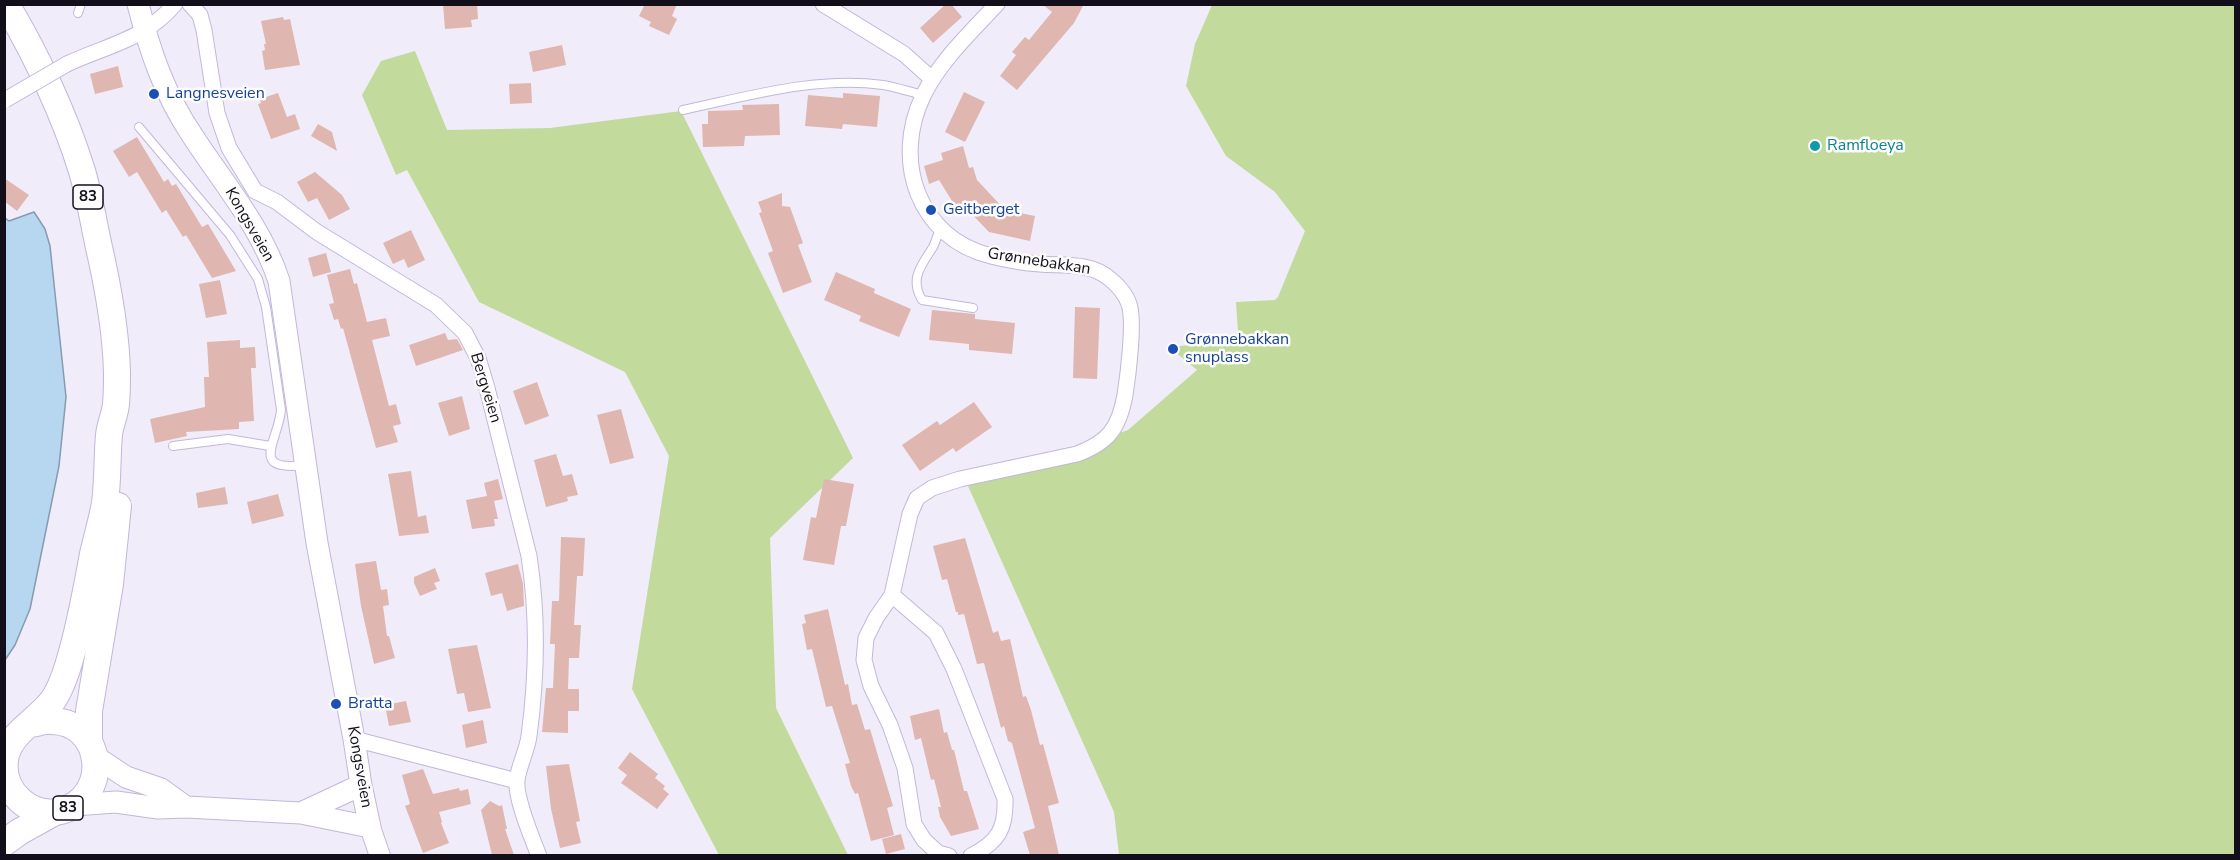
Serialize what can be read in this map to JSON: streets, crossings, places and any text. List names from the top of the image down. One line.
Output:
{"streets":{"highway":["83"],"main road":["Kongsveien"],"street":["Grønnebakkan","Bergveien"]},"places":["Langnesveien","Ramfloeya","Geitberget","Grønnebakkan snuplass","Bratta"]}
